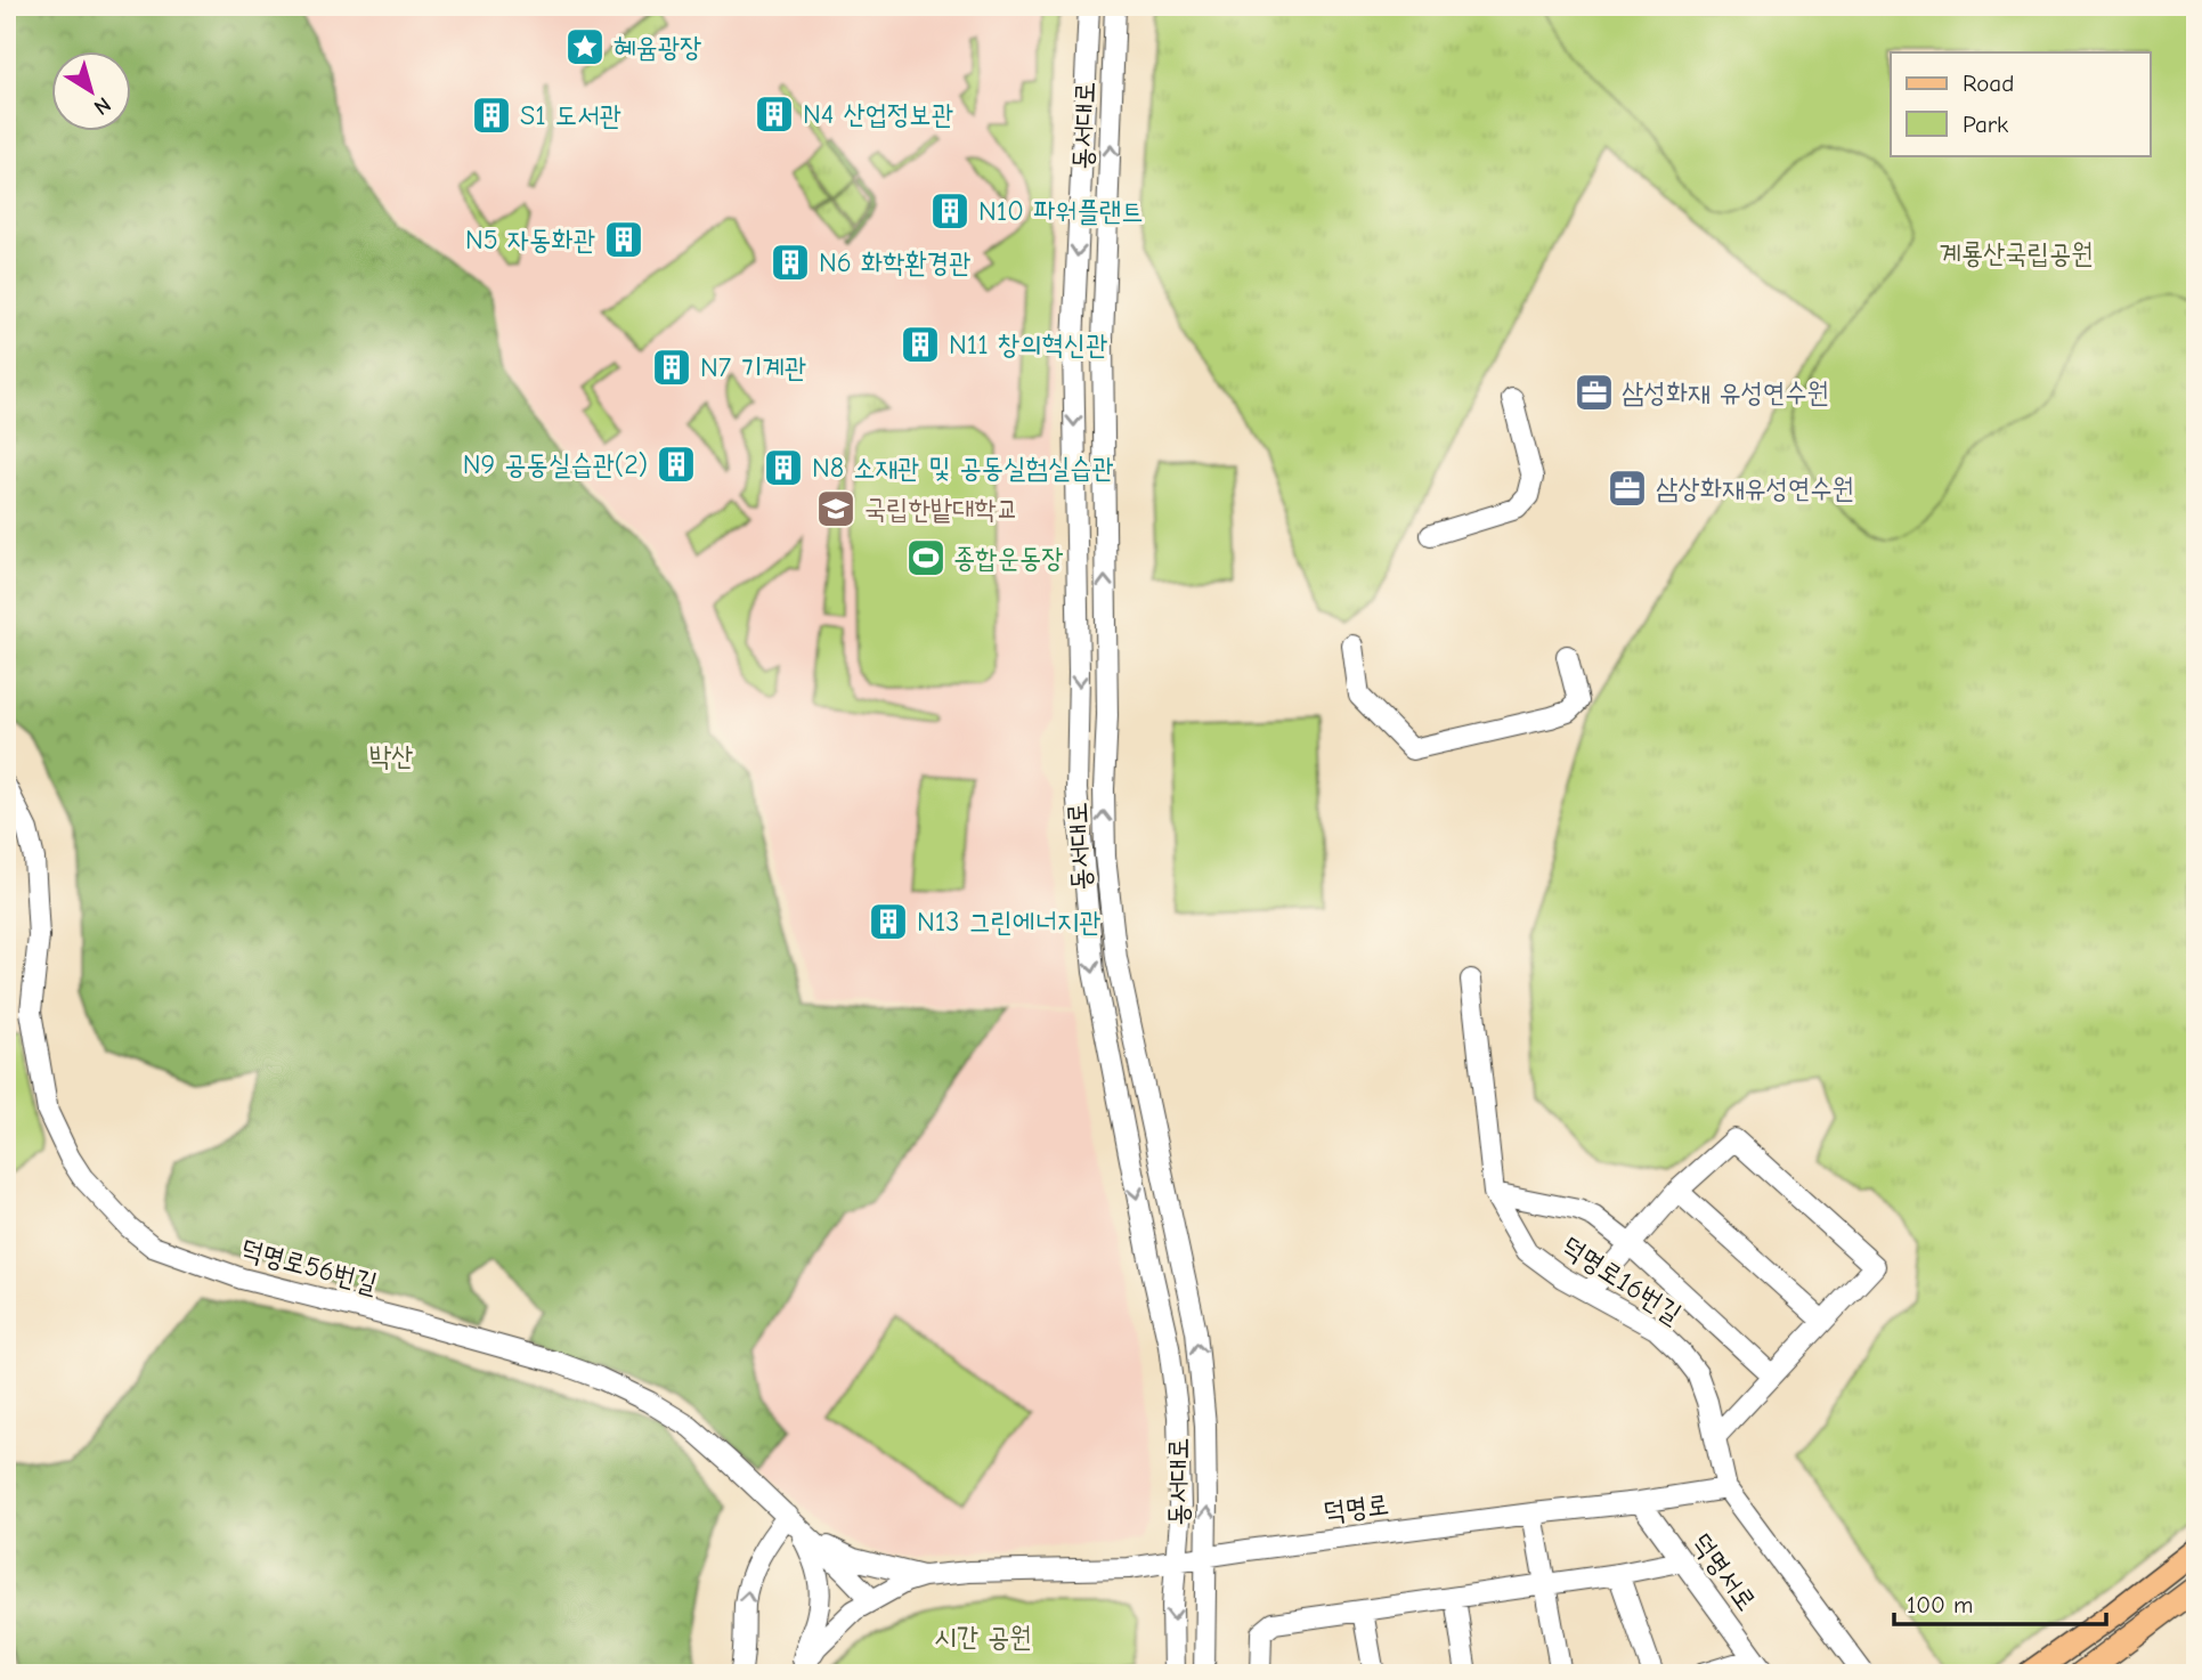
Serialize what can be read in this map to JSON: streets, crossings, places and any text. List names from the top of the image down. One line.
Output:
{"streets":{"street":["동서대로","덕명로56번길","덕명로16번길","덕명로","덕명서로"]},"crossings":[["동서대로","덕명로"],["덕명로56번길","덕명로"],["덕명로16번길","덕명로"],["덕명로","덕명서로"]],"parks":["계룡산국립공원","박산","시간 공원"],"places":{"place":["혜윰광장"],"building":["N4 산업정보관","S1 도서관","N10 파워플랜트","N5 자동화관","N6 화학환경관","N11 창의혁신관","N7 기계관","N9 공동실습관(2)","N8 소재관 및 공동실험실습관","N13 그린에너지관"],"office":["삼성화재 유성연수원","삼상화재유성연수원"],"school or university":["국립한밭대학교"],"sports":["종합운동장"]},"legend":["Road","Park"],"scale_bar":"100 m","north":"bottom right"}
